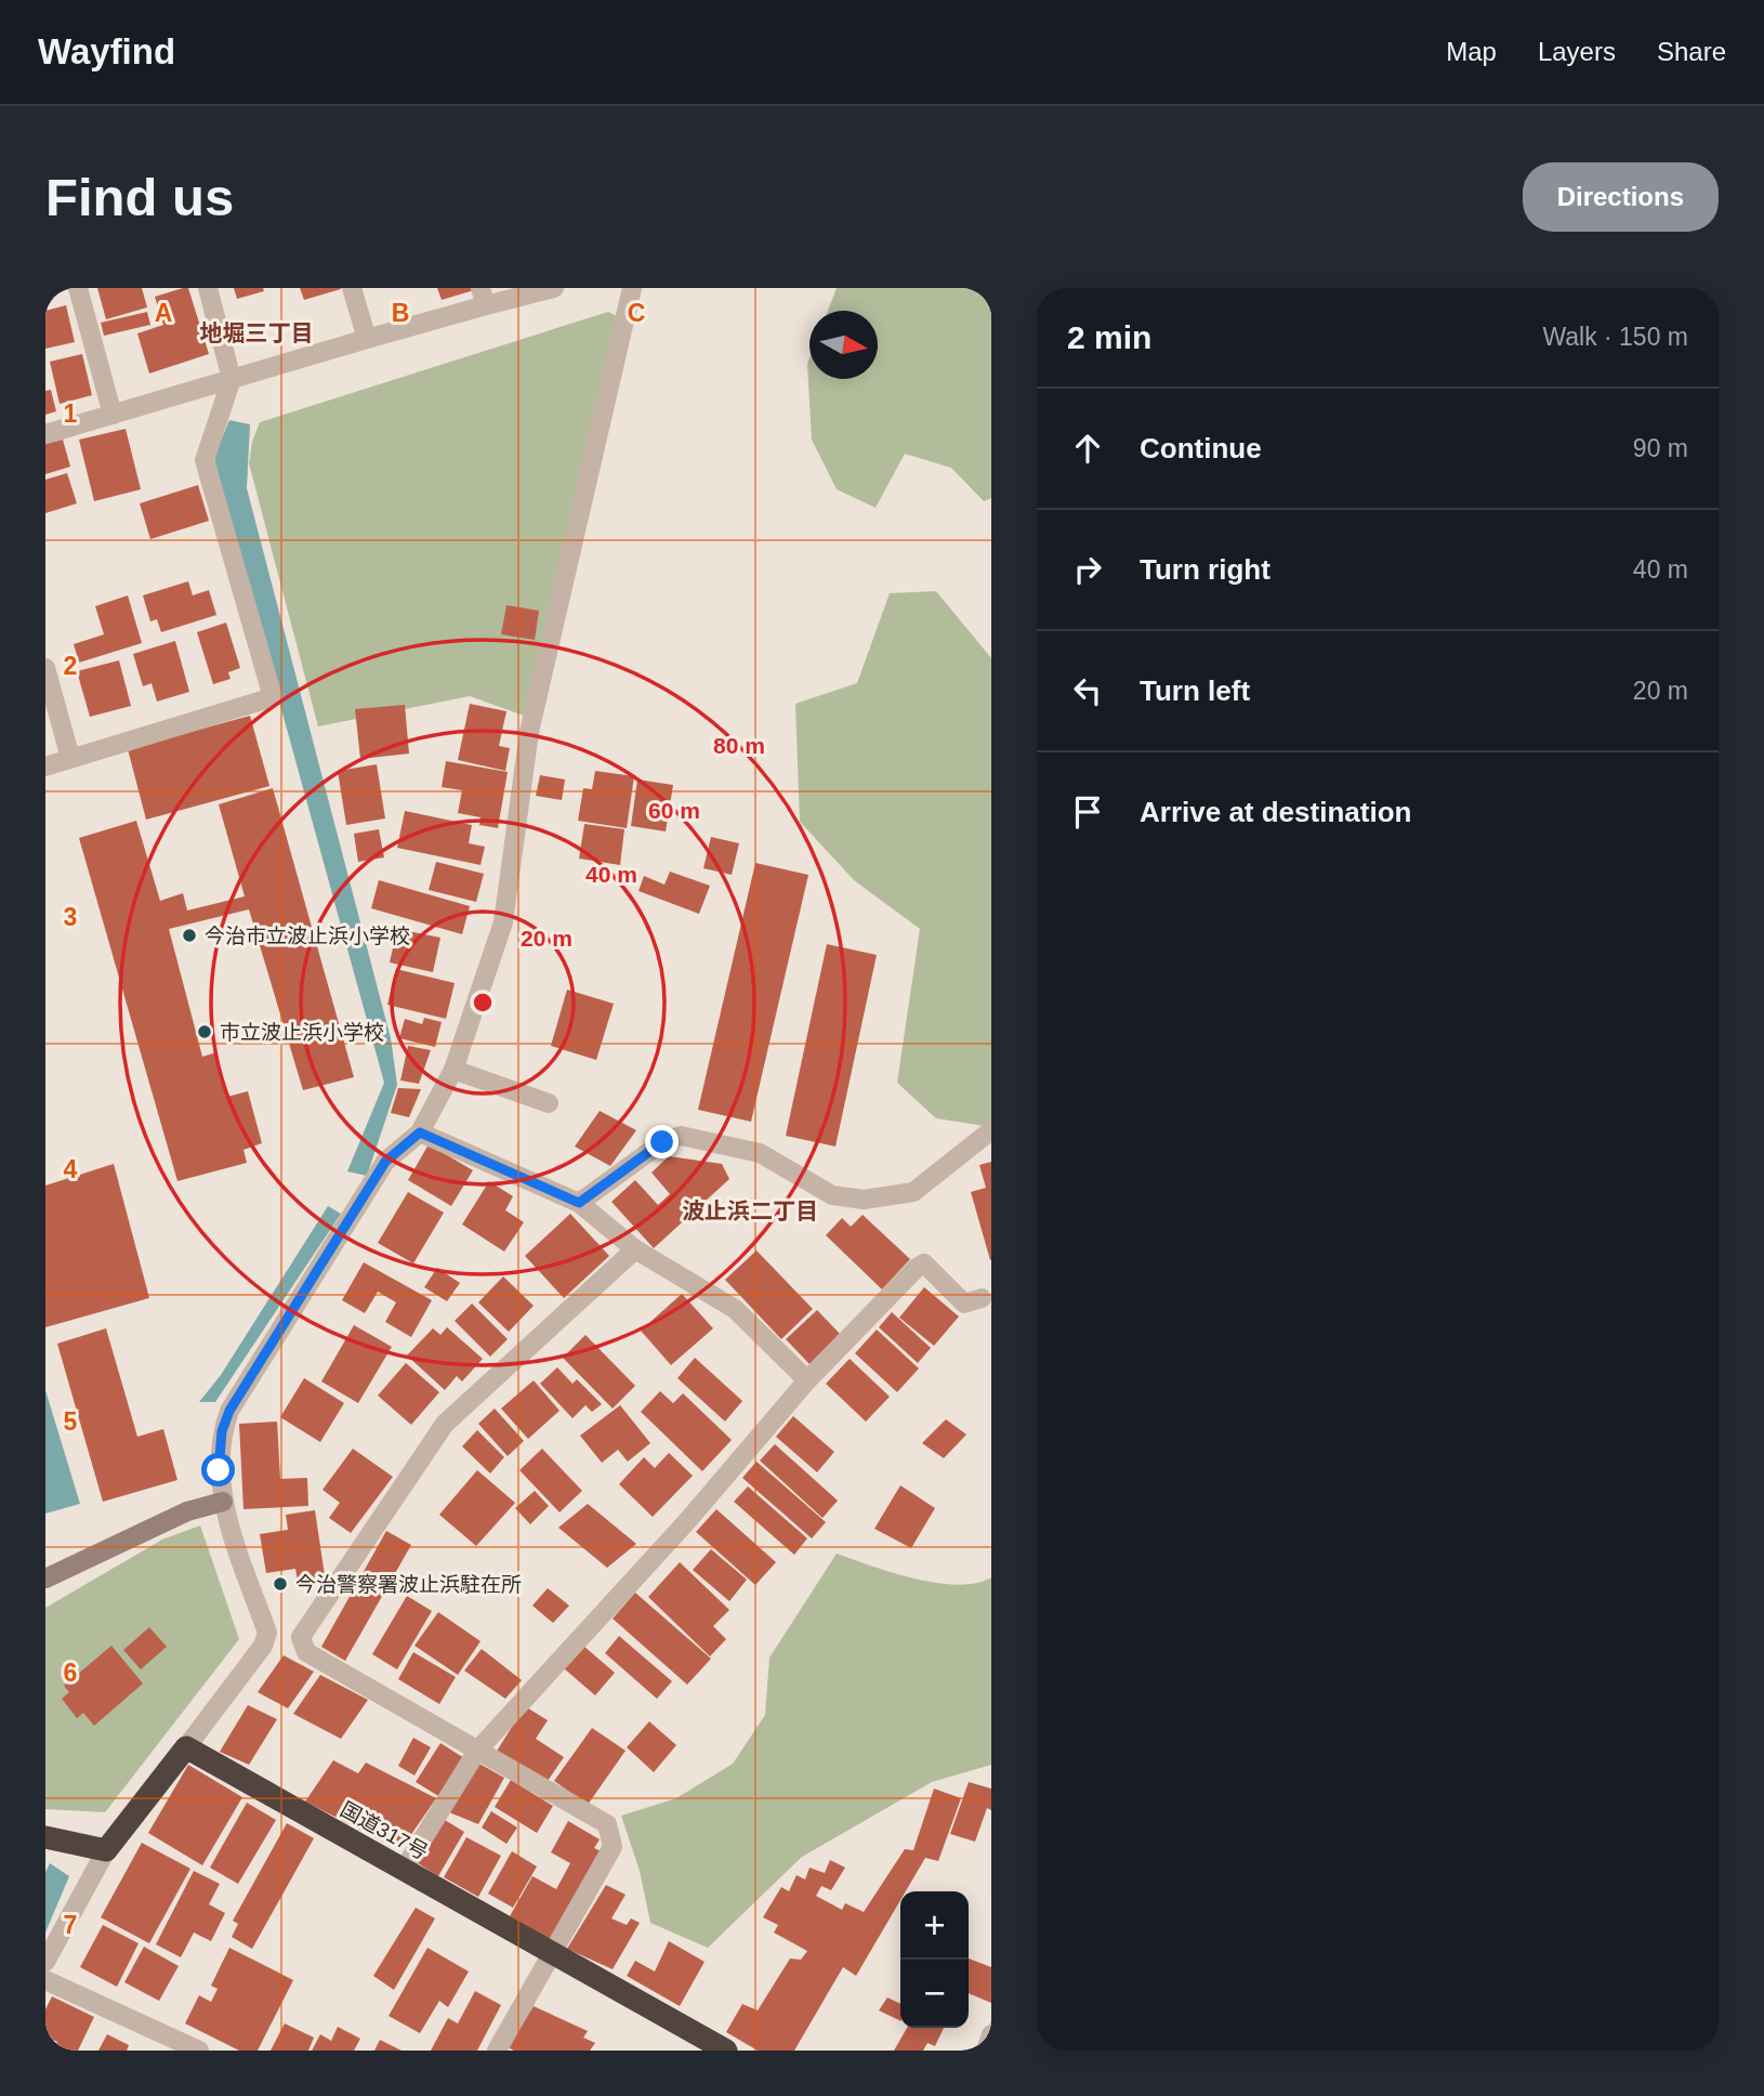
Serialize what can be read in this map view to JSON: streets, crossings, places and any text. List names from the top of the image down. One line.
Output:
{"streets":{"highway":["国道317号"]},"districts":["地堀三丁目","波止浜二丁目"],"places":["今治市立波止浜小学校","市立波止浜小学校","今治警察署波止浜駐在所"],"north":"right","page":{"header":"Wayfind","nav":["Map","Layers","Share"],"buttons":"Directions","title":"Find us","heading":["2 min","Walk · 150 m"],"list":[["Continue","90 m"],["Turn right","40 m"],["Turn left","20 m"],"Arrive at destination"],"map_buttons":["+","−"]},"grid":{"columns":["A","B","C"],"rows":["1","2","3","4","5","6","7"]},"rings":["80 m","60 m","40 m","20 m"]}
